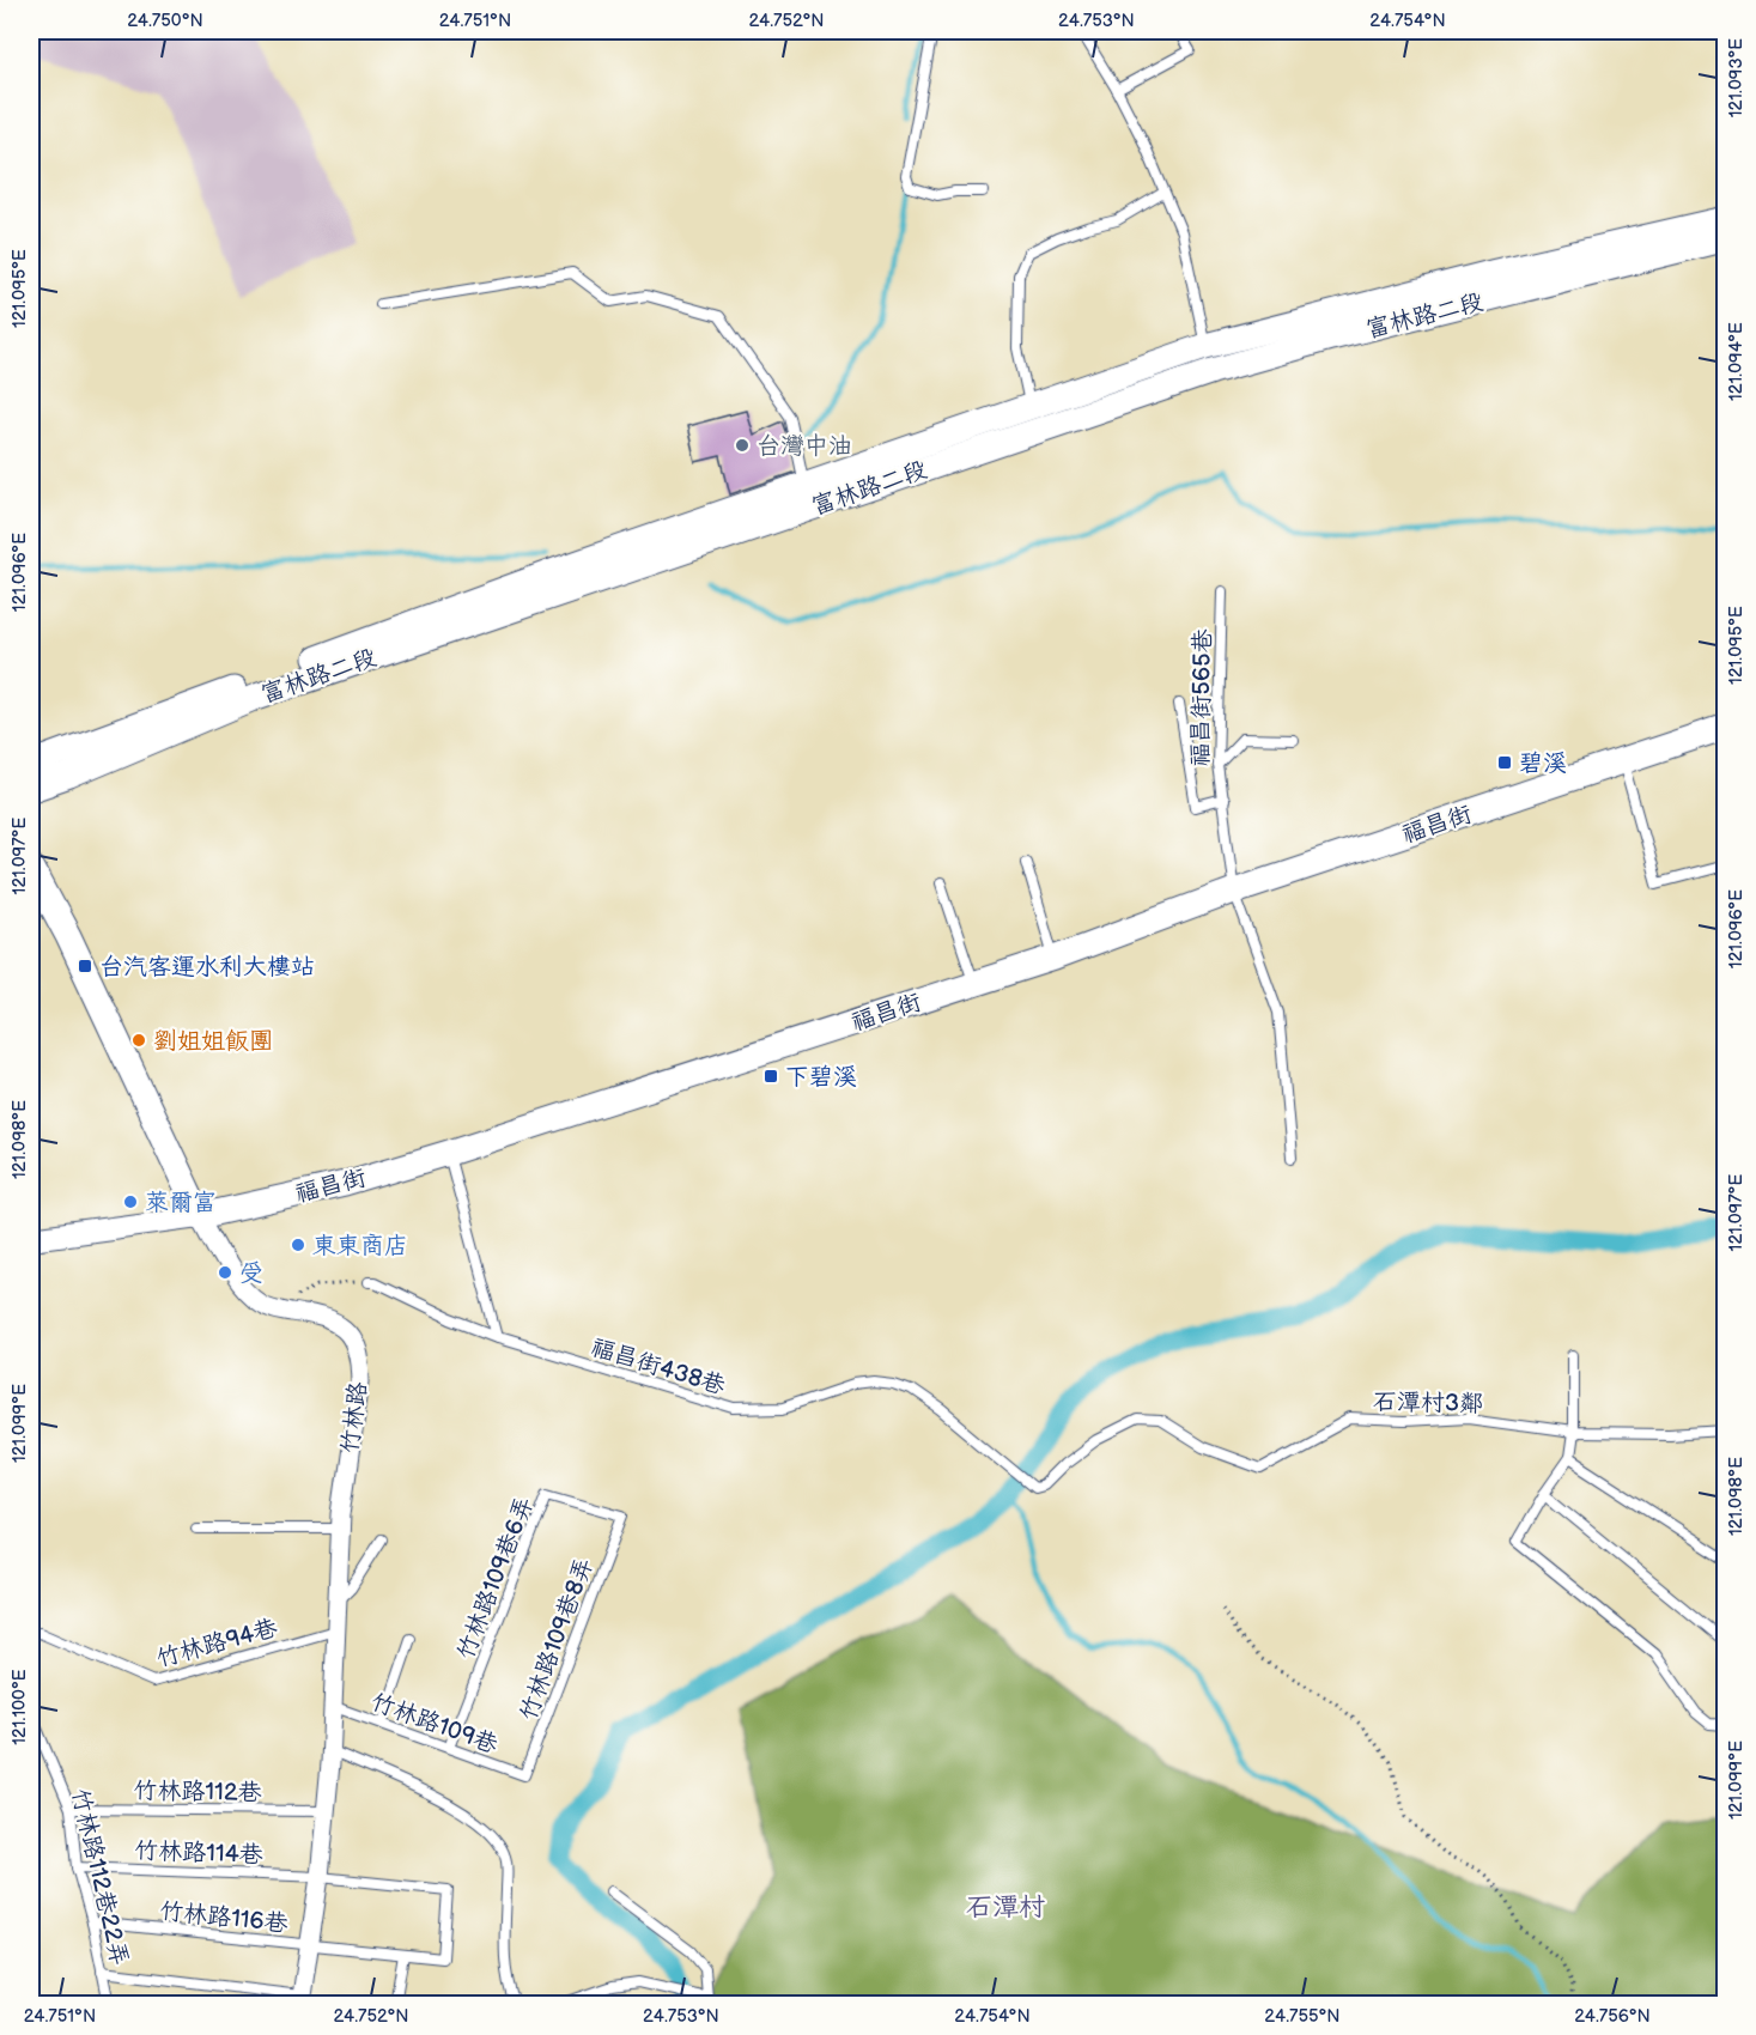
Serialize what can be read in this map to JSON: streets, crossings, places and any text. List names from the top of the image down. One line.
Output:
{"streets":{"main road":["富林路二段","福昌街","竹林路"],"lane":["福昌街565巷","福昌街438巷","石潭村3鄰","竹林路109巷6弄","竹林路109巷8弄","竹林路94巷","竹林路109巷","竹林路112巷","竹林路114巷","竹林路112巷22弄","竹林路116巷"]},"crossings":[["福昌街565巷","福昌街"],["福昌街","竹林路"],["福昌街438巷","石潭村3鄰"],["竹林路","竹林路94巷"],["竹林路","竹林路109巷"],["竹林路","竹林路112巷"],["竹林路","竹林路114巷"],["竹林路","竹林路116巷"],["竹林路109巷6弄","竹林路109巷8弄"],["竹林路109巷6弄","竹林路109巷"],["竹林路109巷8弄","竹林路109巷"],["竹林路112巷","竹林路112巷22弄"],["竹林路114巷","竹林路112巷22弄"],["竹林路114巷","竹林路116巷"],["竹林路112巷22弄","竹林路116巷"]],"districts":["石潭村"],"places":{"other":["台灣中油","劉姐姐飯團","萊爾富","東東商店","受"],"transit":["碧溪","台汽客運水利大樓站","下碧溪"]},"coordinates":["24.750°N","24.751°N","24.752°N","24.753°N","24.754°N","121.093°E","121.095°E","121.094°E","121.096°E","121.097°E","121.098°E","121.099°E","121.100°E","24.755°N","24.756°N"]}
